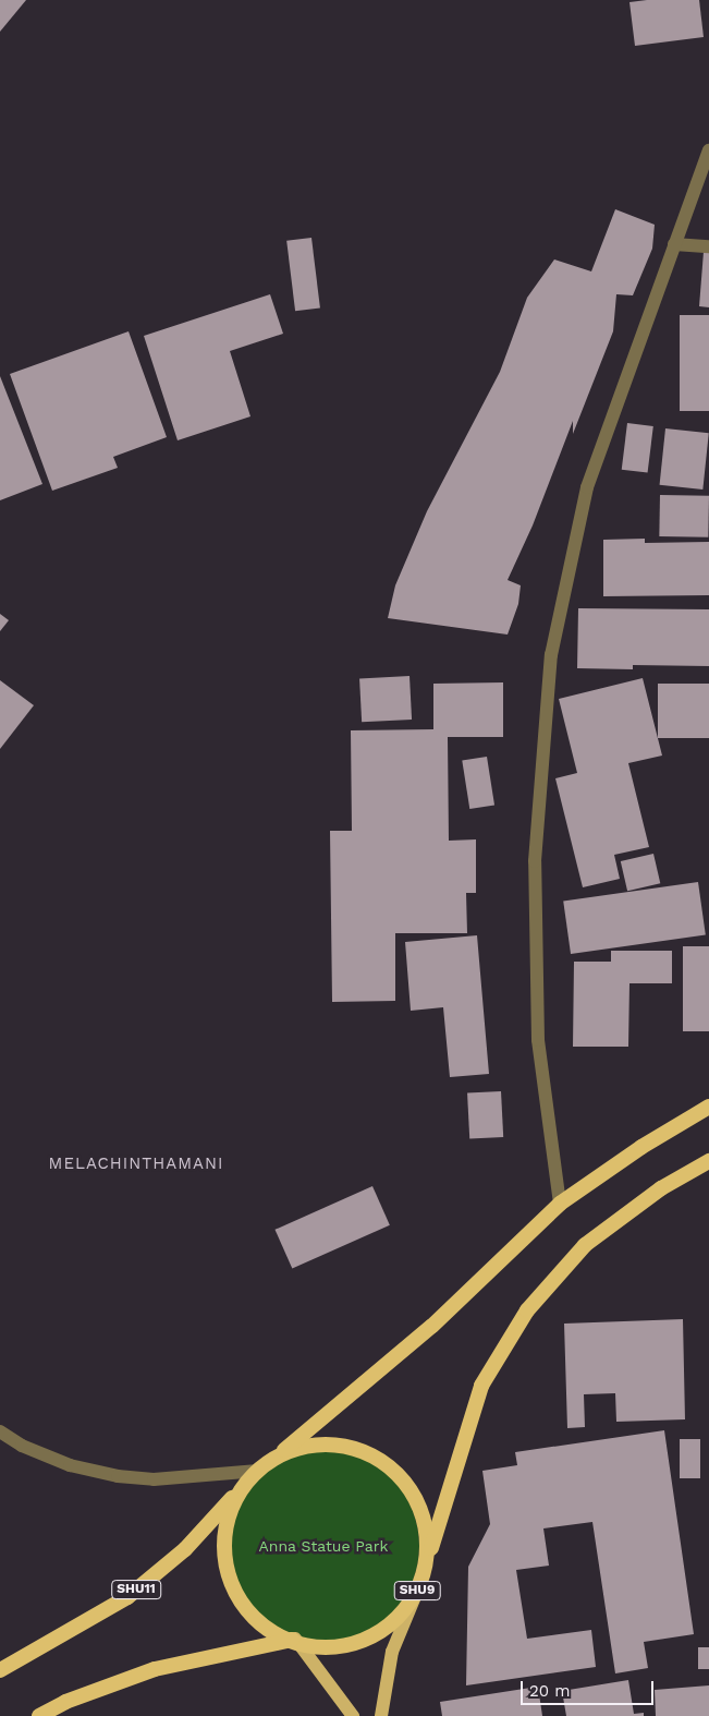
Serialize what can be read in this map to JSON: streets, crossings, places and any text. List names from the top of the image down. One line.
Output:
{"streets":{"highway":["SHU11","SHU9"]},"crossings":[["SHU11","SHU9"]],"districts":["MELACHINTHAMANI"],"parks":["Anna Statue Park"],"scale_bar":"20 m"}
